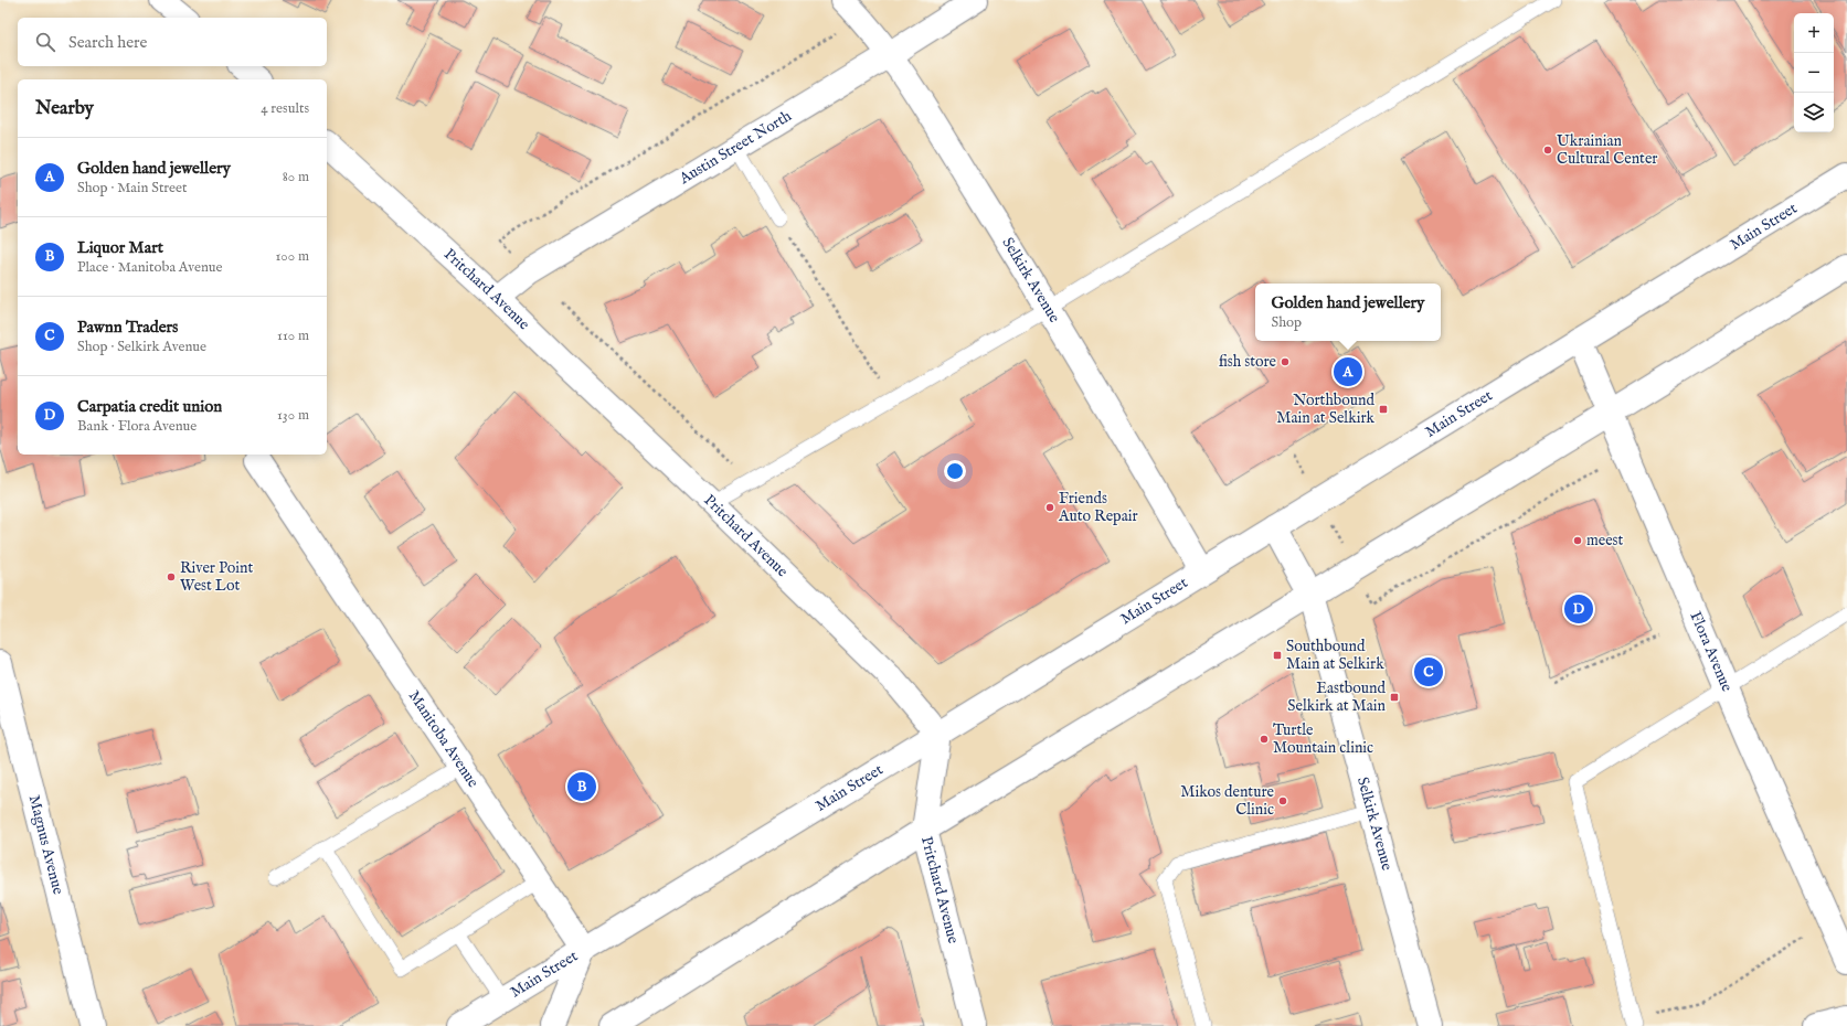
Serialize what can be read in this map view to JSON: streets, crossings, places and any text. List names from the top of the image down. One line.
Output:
{"streets":{"street":["Austin Street North","Main Street","Selkirk Avenue","Pritchard Avenue","Flora Avenue","Manitoba Avenue","Magnus Avenue"]},"crossings":[["Austin Street North","Selkirk Avenue"],["Austin Street North","Pritchard Avenue"],["Main Street","Selkirk Avenue"],["Main Street","Pritchard Avenue"],["Main Street","Flora Avenue"],["Main Street","Manitoba Avenue"]],"places":{"other":["Ukrainian Cultural Center","fish store","Friends Auto Repair","meest","River Point West Lot","Turtle Mountain clinic","Mikos denture Clinic"],"transit":["Northbound Main at Selkirk","Southbound Main at Selkirk","Eastbound Selkirk at Main"]},"page":{"map_buttons":["+","−"],"search":"Search here","heading":["Nearby","4 results"],"list":[{"mark":"A","name":"Golden hand jewellery","note":"Shop · Main Street","value":"80 m"},{"mark":"B","name":"Liquor Mart","note":"Place · Manitoba Avenue","value":"100 m"},{"mark":"C","name":"Pawnn Traders","note":"Shop · Selkirk Avenue","value":"110 m"},{"mark":"D","name":"Carpatia credit union","note":"Bank · Flora Avenue","value":"130 m"}],"popup":["Golden hand jewellery","Shop"],"pins":["A","D","C","B"]}}
